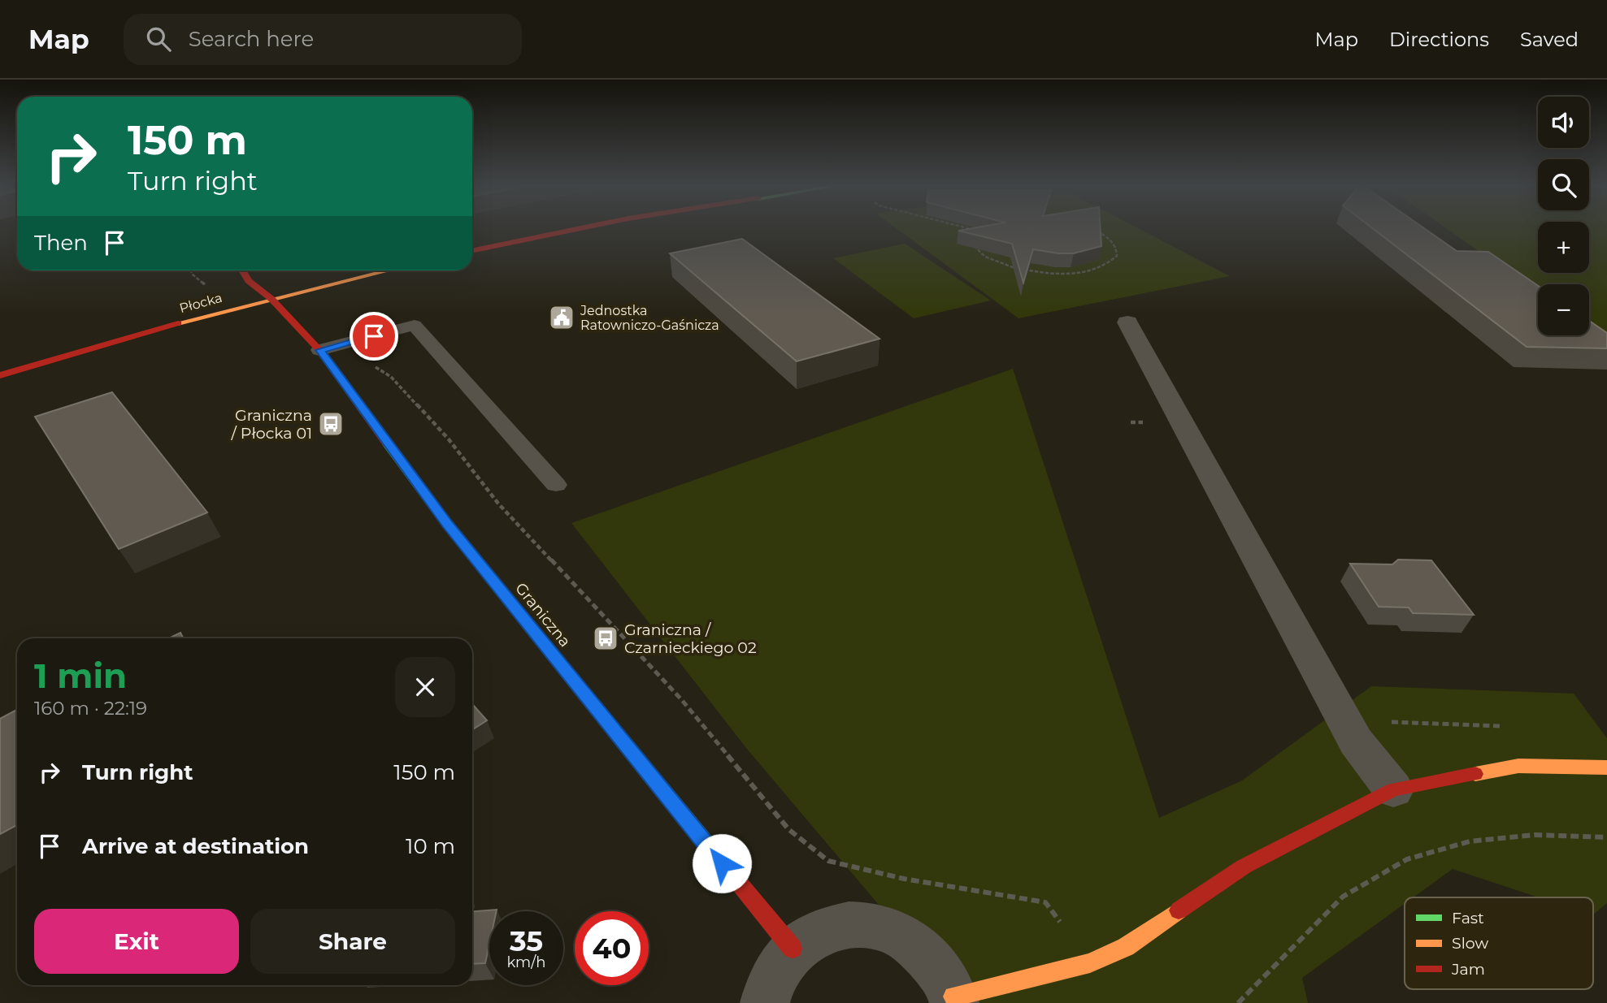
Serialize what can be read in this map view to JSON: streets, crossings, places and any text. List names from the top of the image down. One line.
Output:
{"streets":{"street":["Płocka","Graniczna"]},"crossings":[["Płocka","Graniczna"]],"places":{"public building":["Jednostka Ratowniczo-Gaśnicza"],"bus stop":["Graniczna / Płocka 01","Graniczna / Czarnieckiego 02"]},"legend":["Fast","Slow","Jam"],"page":{"header":"Map","search":"Search here","nav":["Map","Directions","Saved"],"map_buttons":["+","−"],"turn":["150 m","Turn right"],"then":"Then","heading":["1 min","160 m · 22:19"],"list":[{"name":"Turn right","value":"150 m"},{"name":"Arrive at destination","value":"10 m"}],"buttons":["Exit","Share"],"speed":"35 km/h","limit":"40"}}
